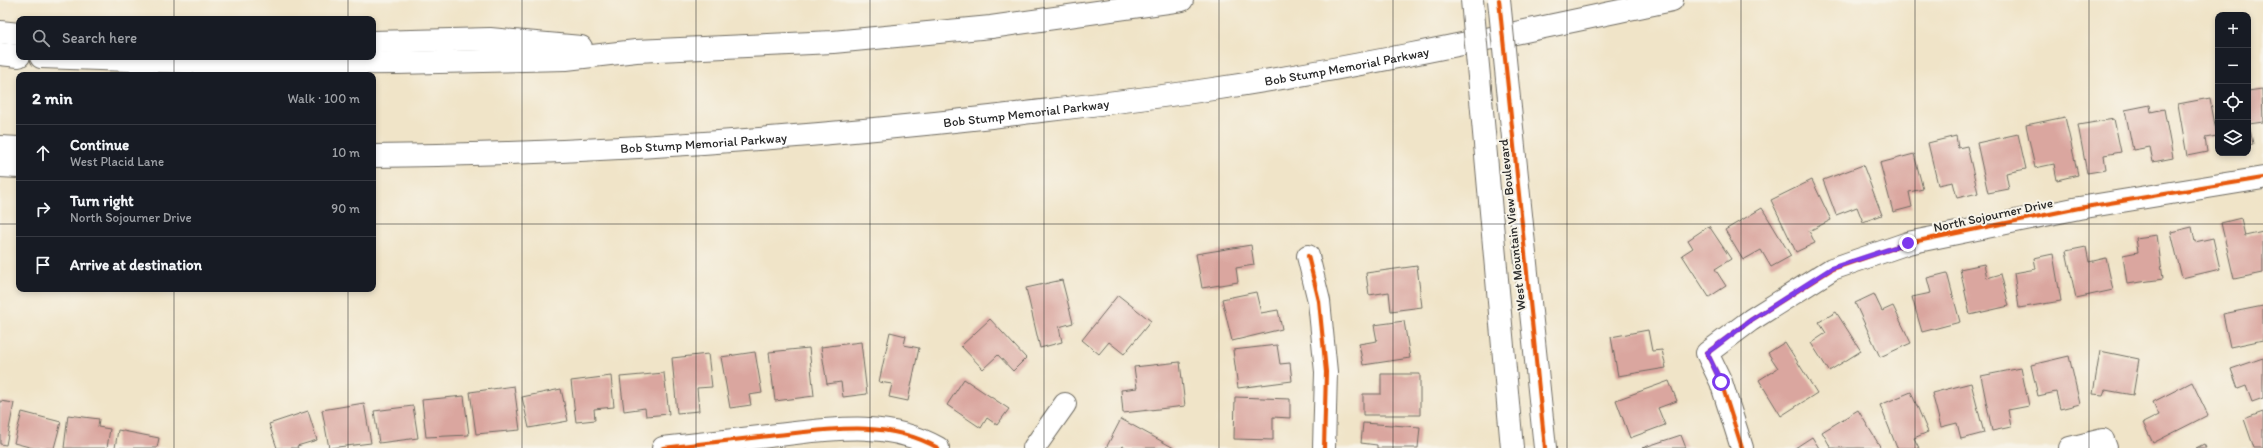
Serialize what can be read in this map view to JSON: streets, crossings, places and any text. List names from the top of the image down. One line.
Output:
{"streets":{"main road":["Bob Stump Memorial Parkway","North Sojourner Drive","West Mountain View Boulevard"]},"page":{"map_buttons":["+","−"],"search":"Search here","heading":["2 min","Walk · 100 m"],"list":[["Continue","West Placid Lane","10 m"],["Turn right","North Sojourner Drive","90 m"],"Arrive at destination"]}}
